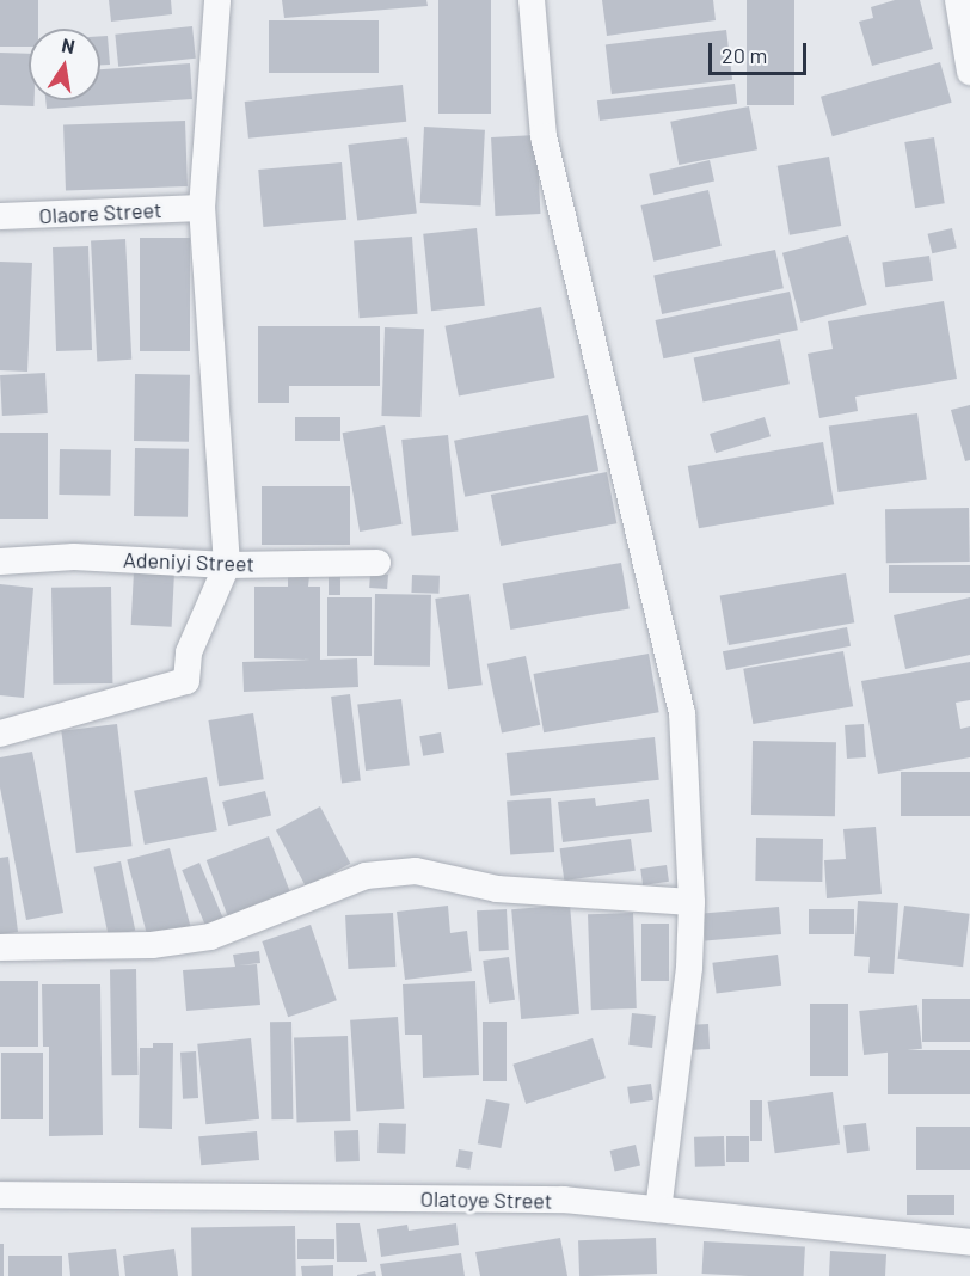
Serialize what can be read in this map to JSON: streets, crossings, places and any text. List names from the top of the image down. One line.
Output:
{"streets":{"street":["Olaore Street","Adeniyi Street","Olatoye Street"]},"scale_bar":"20 m","north":"top"}
